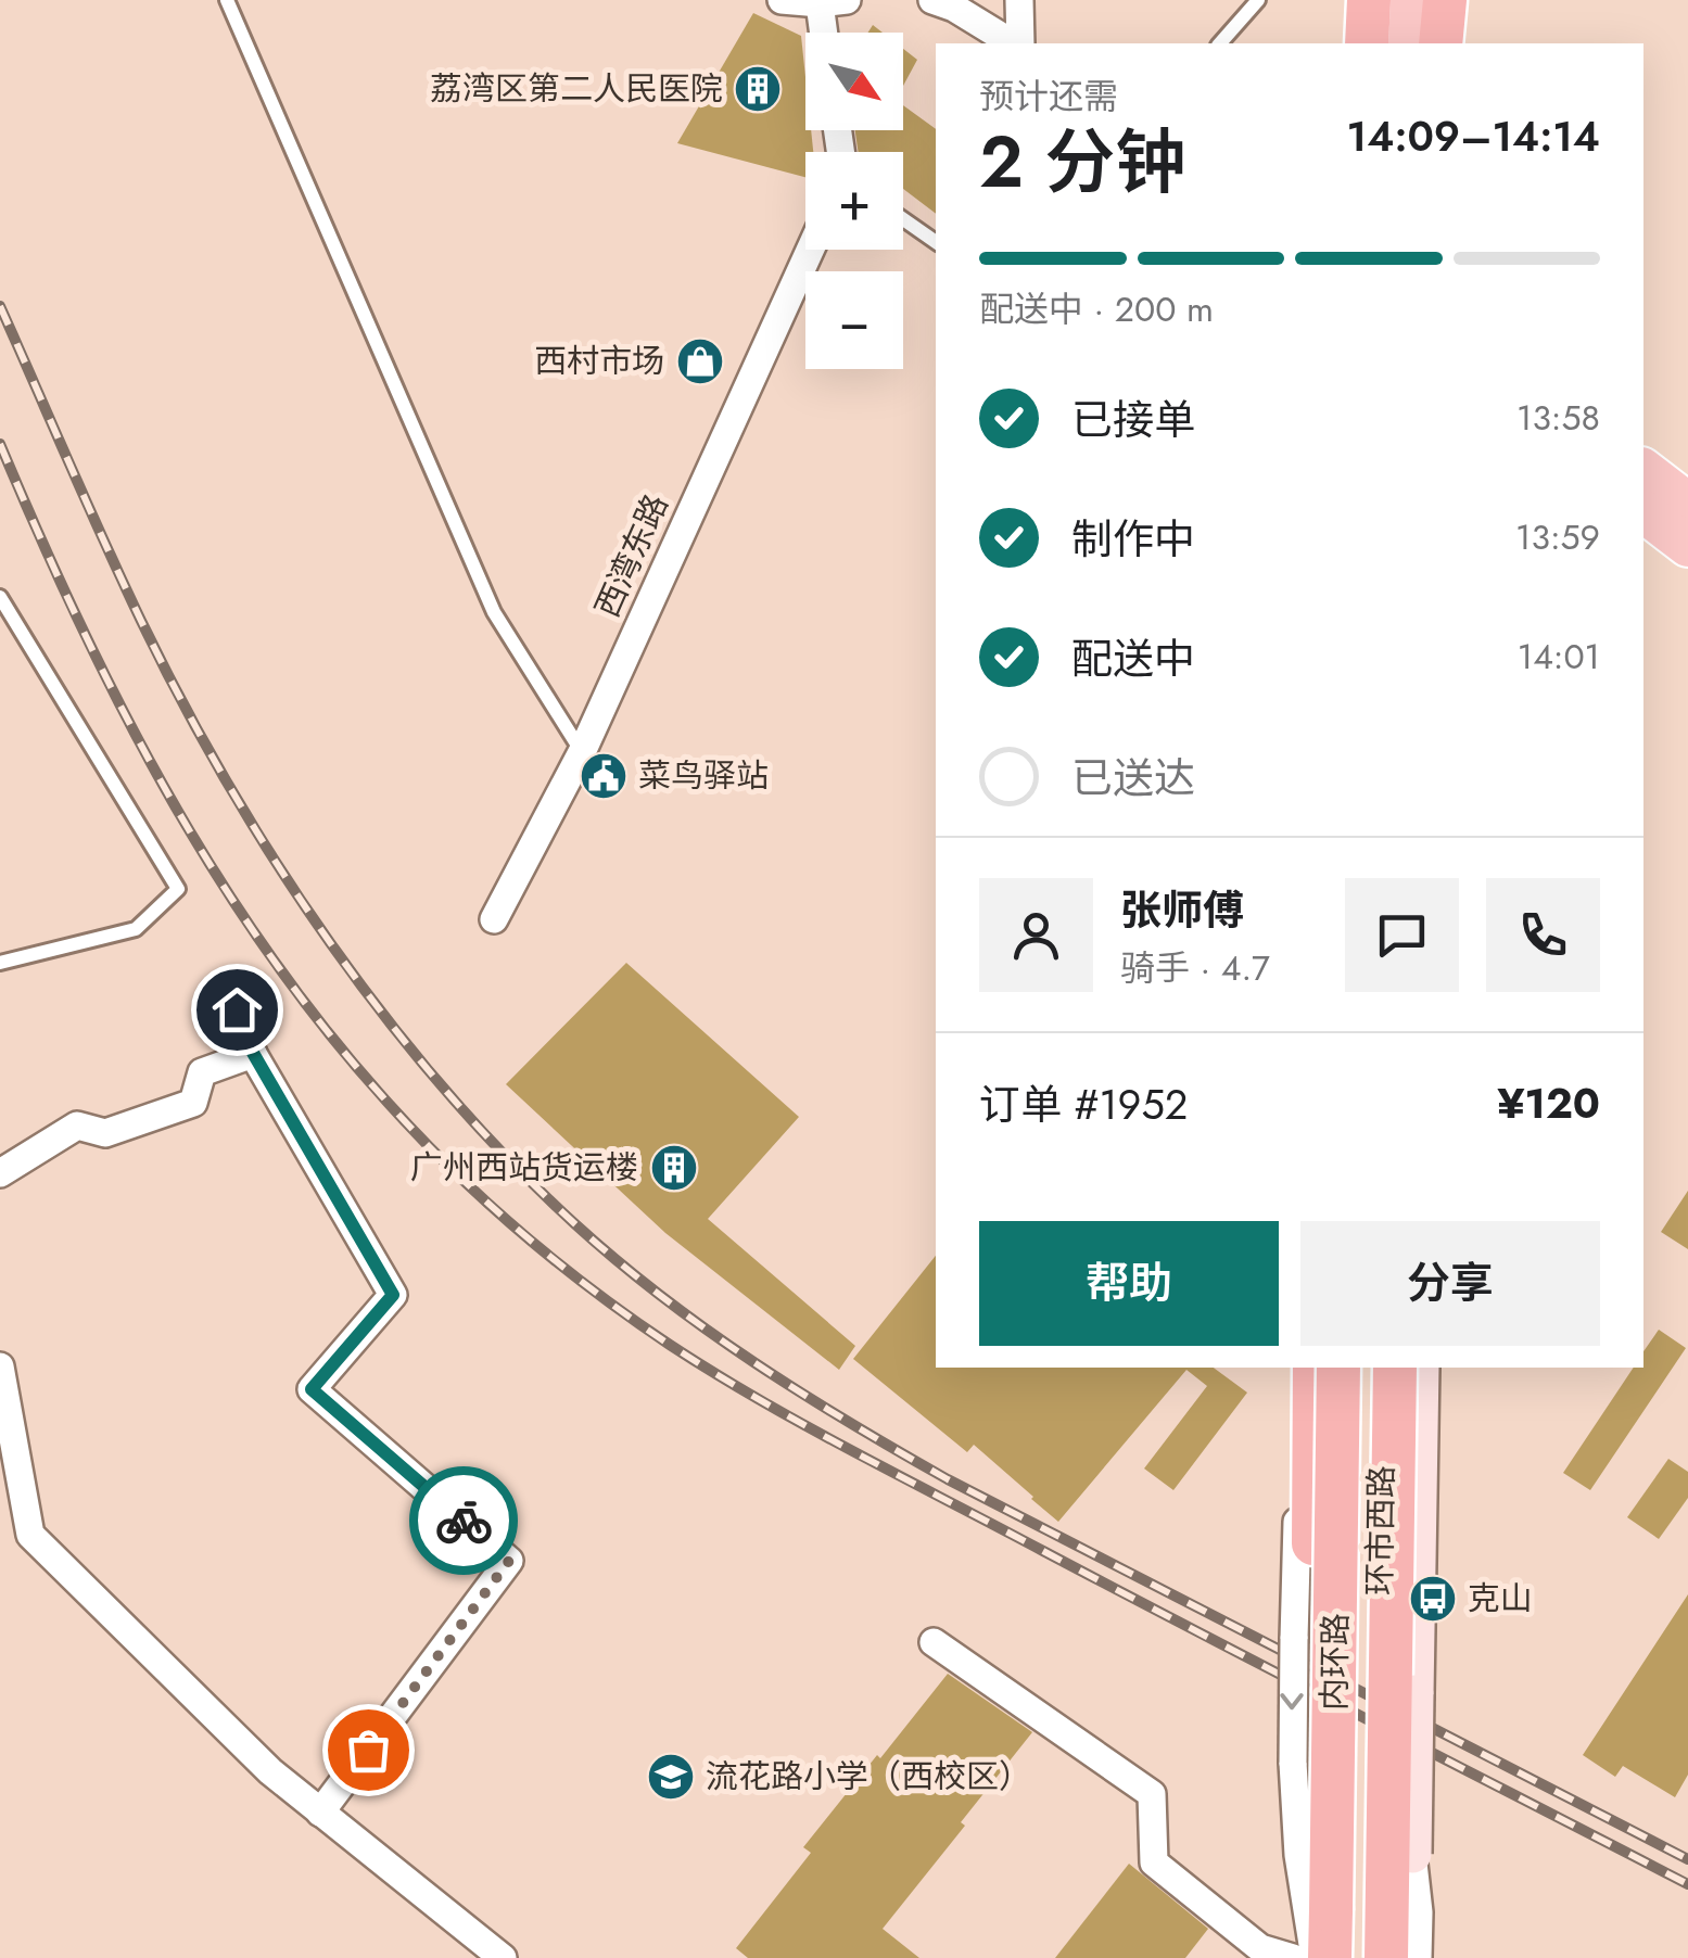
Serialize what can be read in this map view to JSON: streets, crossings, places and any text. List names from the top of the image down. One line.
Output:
{"streets":{"highway":["内环路"],"main road":["环市西路"],"street":["西湾东路"]},"places":{"building":["荔湾区第二人民医院","广州西站货运楼"],"shop":["西村市场"],"public building":["菜鸟驿站"],"bus stop":["克山"],"school or university":["流花路小学（西校区）"]},"north":"bottom right","page":{"map_buttons":["+","−"],"heading":["2 分钟","预计还需","14:09–14:14"],"panel":["张师傅","骑手 · 4.7","订单 #1952","¥120"],"bar":"配送中 · 200 m","list":[["已接单","13:58"],["制作中","13:59"],["配送中","14:01"],"已送达"],"buttons":["帮助","分享"]}}
